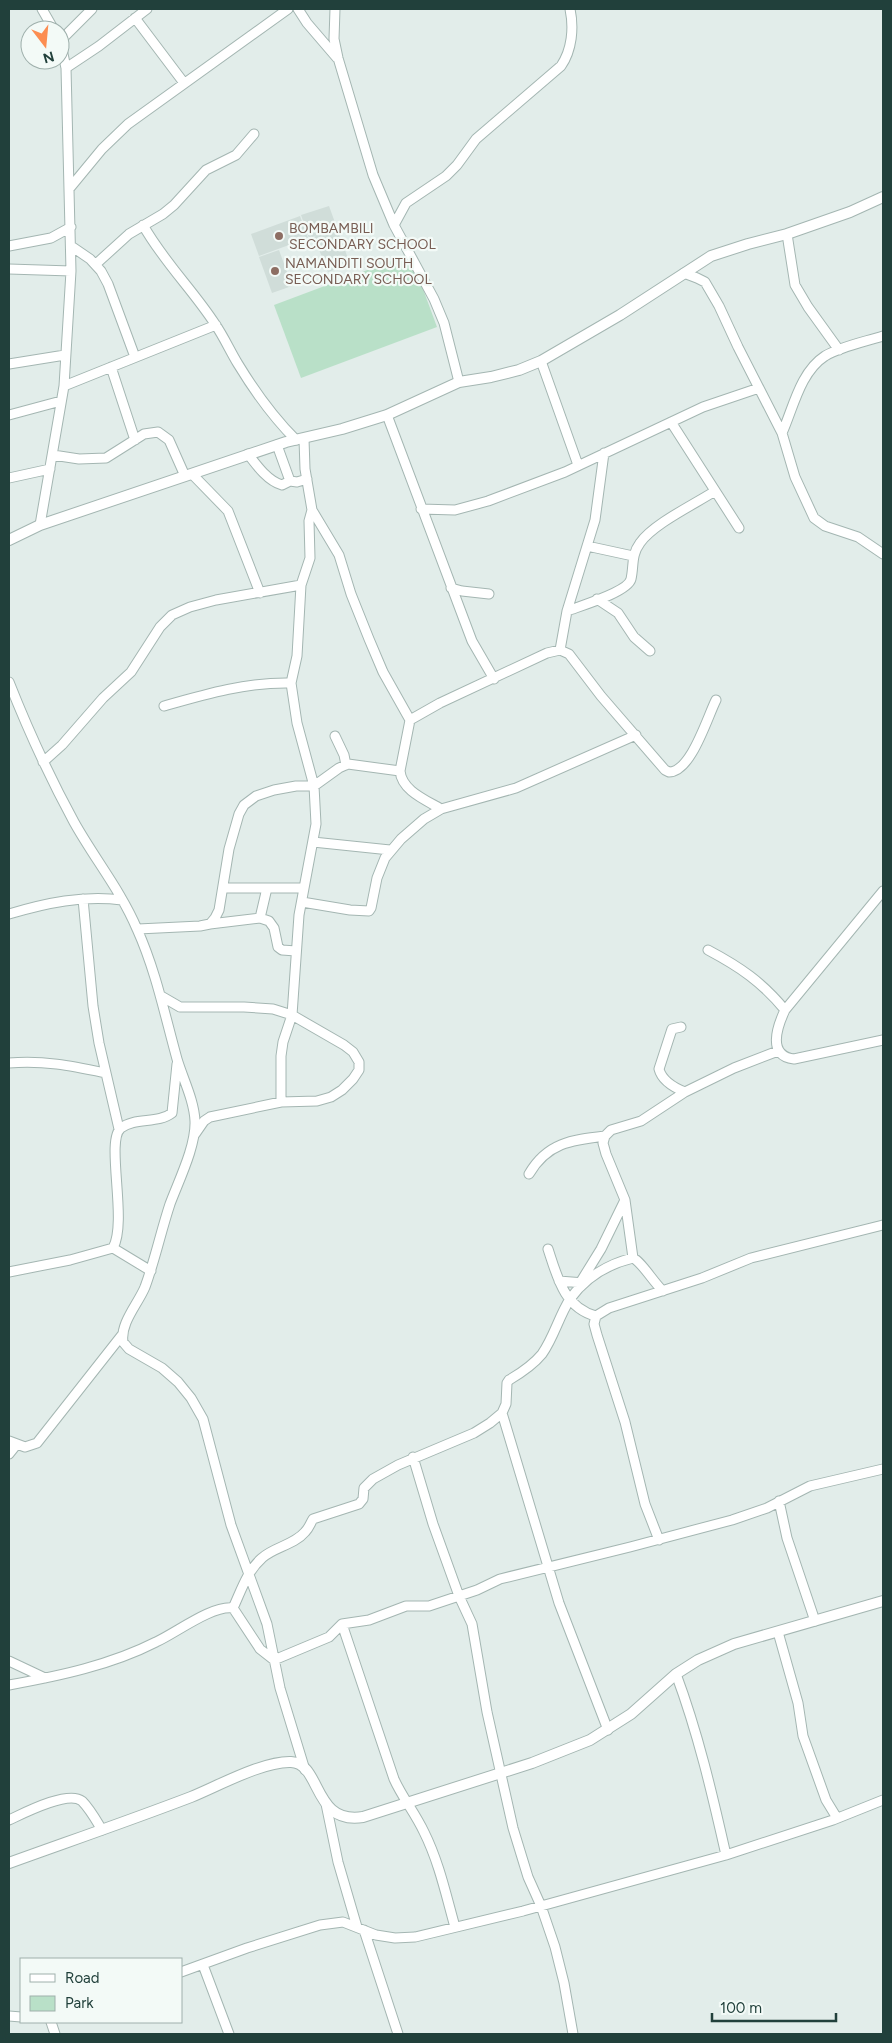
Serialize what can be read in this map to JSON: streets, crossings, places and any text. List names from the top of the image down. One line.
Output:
{"places":["BOMBAMBILI SECONDARY SCHOOL","NAMANDITI SOUTH SECONDARY SCHOOL"],"legend":["Road","Park"],"scale_bar":"100 m","north":"bottom"}
